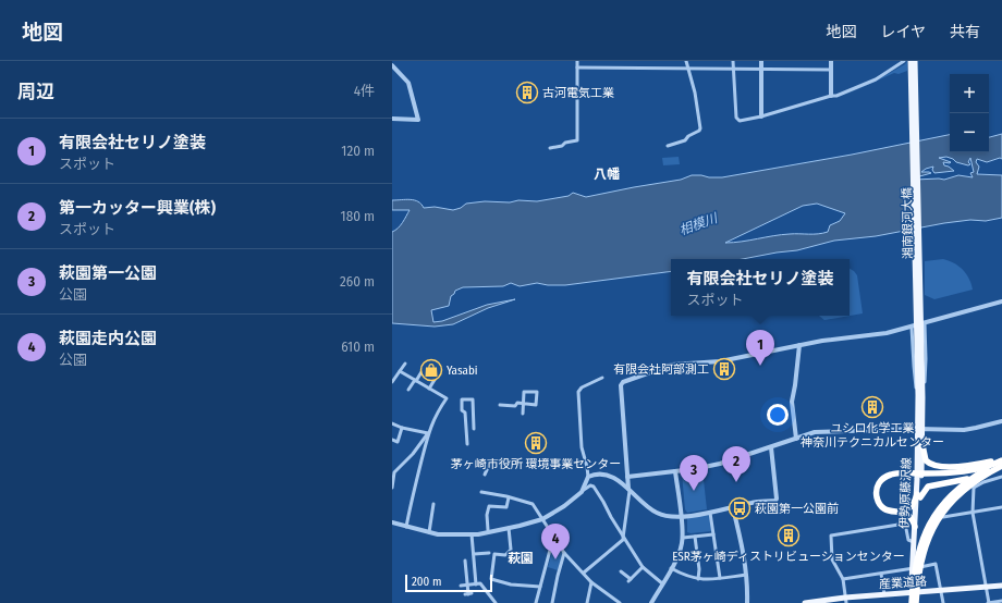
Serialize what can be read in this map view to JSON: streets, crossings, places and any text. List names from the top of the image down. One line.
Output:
{"streets":{"main road":["湘南銀河大橋","伊勢原藤沢線","産業道路"]},"crossings":[["湘南銀河大橋","伊勢原藤沢線"],["伊勢原藤沢線","産業道路"]],"districts":["八幡","萩園"],"water":["相模川"],"places":{"building":["古河電気工業","有限会社阿部測工","ユシロ化学工業 神奈川テクニカルセンター","茅ヶ崎市役所 環境事業センター","ESR茅ヶ崎ディストリビューションセンター"],"shop":["Yasabi"],"bus stop":["萩園第一公園前"]},"scale_bar":"200 m","page":{"header":"地図","nav":["地図","レイヤ","共有"],"heading":["周辺","4件"],"map_buttons":["+","−"],"list":[{"mark":"1","name":"有限会社セリノ塗装","note":"スポット","value":"120 m"},{"mark":"2","name":"第一カッター興業(株)","note":"スポット","value":"180 m"},{"mark":"3","name":"萩園第一公園","note":"公園","value":"260 m"},{"mark":"4","name":"萩園走内公園","note":"公園","value":"610 m"}],"popup":["有限会社セリノ塗装","スポット"],"pins":["1","2","3","4"],"scale":"200 m"}}
